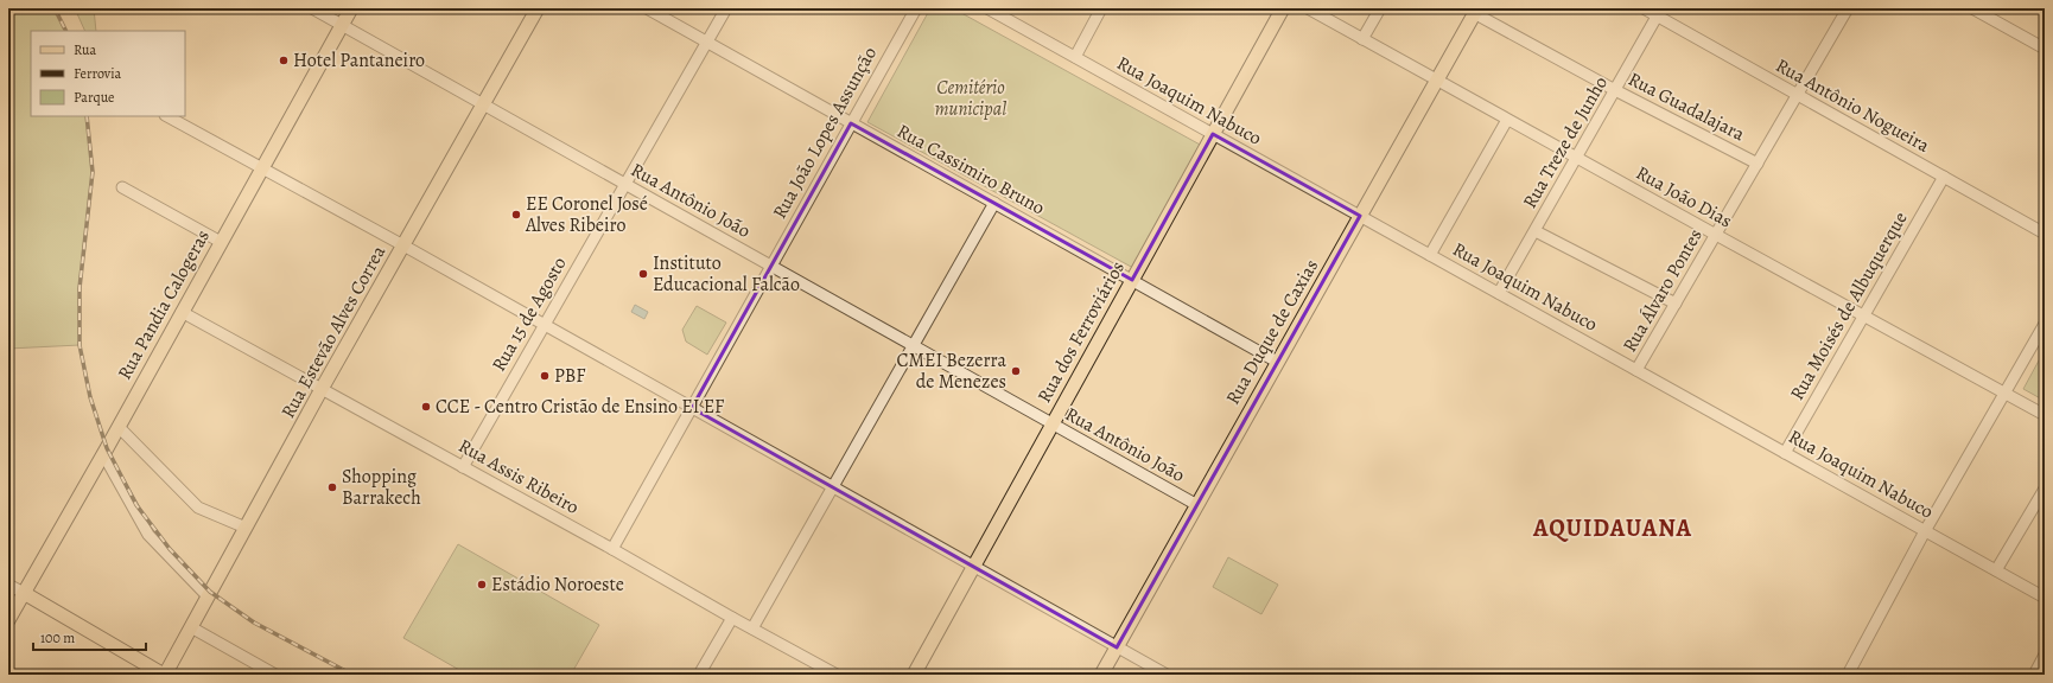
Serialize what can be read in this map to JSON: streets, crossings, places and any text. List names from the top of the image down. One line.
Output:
{"streets":{"main road":["Rua Pandia Calogeras","Rua Estevão Alves Correa","Rua dos Ferroviários","Rua Duque de Caxias"],"street":["Rua Joaquim Nabuco","Rua Antônio Nogueira","Rua Guadalajara","Rua João Lopes Assunção","Rua Treze de Junho","Rua Cassimiro Bruno","Rua João Dias","Rua Antônio João","Rua Álvaro Pontes","Rua Moisés de Albuquerque","Rua 15 de Agosto","Rua Assis Ribeiro"]},"crossings":[["Rua Joaquim Nabuco","Rua Treze de Junho"],["Rua Joaquim Nabuco","Rua Álvaro Pontes"],["Rua Joaquim Nabuco","Rua Moisés de Albuquerque"],["Rua Joaquim Nabuco","Rua dos Ferroviários"],["Rua Joaquim Nabuco","Rua Duque de Caxias"],["Rua Antônio Nogueira","Rua Treze de Junho"],["Rua Antônio Nogueira","Rua Álvaro Pontes"],["Rua Antônio Nogueira","Rua Moisés de Albuquerque"],["Rua Guadalajara","Rua Treze de Junho"],["Rua Guadalajara","Rua Álvaro Pontes"],["Rua Guadalajara","Rua Duque de Caxias"],["Rua João Lopes Assunção","Rua Cassimiro Bruno"],["Rua João Lopes Assunção","Rua Antônio João"],["Rua João Lopes Assunção","Rua Assis Ribeiro"],["Rua Treze de Junho","Rua João Dias"],["Rua Cassimiro Bruno","Rua 15 de Agosto"],["Rua Cassimiro Bruno","Rua dos Ferroviários"],["Rua Cassimiro Bruno","Rua Duque de Caxias"],["Rua João Dias","Rua Álvaro Pontes"],["Rua João Dias","Rua Moisés de Albuquerque"],["Rua João Dias","Rua Duque de Caxias"],["Rua Antônio João","Rua Pandia Calogeras"],["Rua Antônio João","Rua 15 de Agosto"],["Rua Antônio João","Rua Estevão Alves Correa"],["Rua Antônio João","Rua dos Ferroviários"],["Rua Antônio João","Rua Duque de Caxias"],["Rua Pandia Calogeras","Rua Assis Ribeiro"],["Rua 15 de Agosto","Rua Assis Ribeiro"],["Rua Estevão Alves Correa","Rua Assis Ribeiro"]],"districts":["AQUIDAUANA"],"parks":["Cemitério municipal"],"places":["Hotel Pantaneiro","EE Coronel José Alves Ribeiro","Instituto Educacional Falcão","CMEI Bezerra de Menezes","PBF","CCE - Centro Cristão de Ensino EI EF","Shopping Barrakech","Estádio Noroeste"],"legend":["Rua","Ferrovia","Parque"],"scale_bar":"100 m"}
